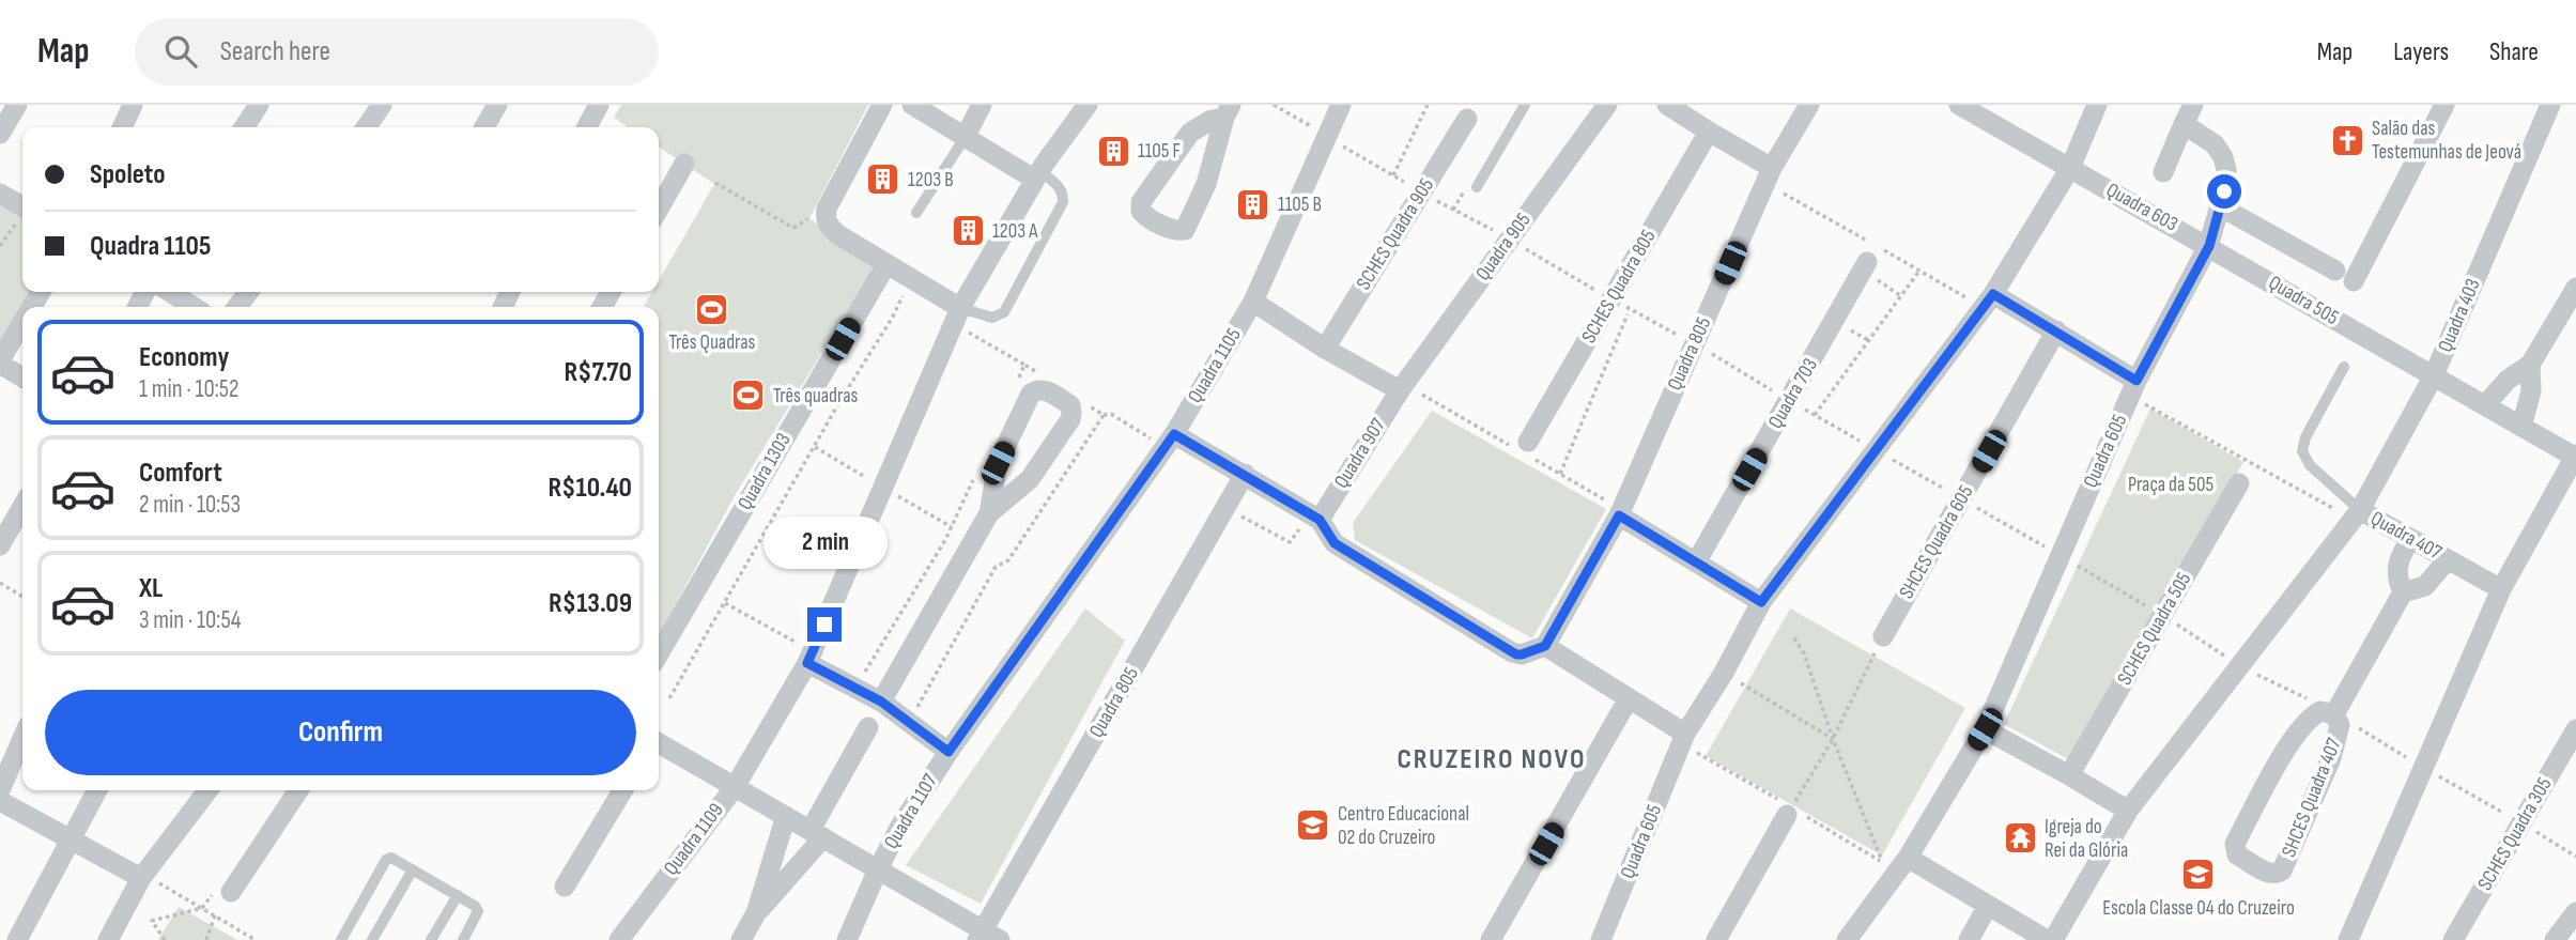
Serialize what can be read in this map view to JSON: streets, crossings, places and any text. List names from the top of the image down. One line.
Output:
{"streets":{"street":["Quadra 603","SCHES Quadra 905","Quadra 905","SCHES Quadra 805","Quadra 505","Quadra 403","Quadra 805","Quadra 1105","Quadra 703","Quadra 605","Quadra 907","Quadra 1303","Quadra 407","SHCES Quadra 605","SCHES Quadra 505","SHCES Quadra 407","Quadra 1107","SCHES Quadra 305","Quadra 1109"]},"crossings":[["Quadra 603","Quadra 505"],["Quadra 905","Quadra 907"],["Quadra 505","Quadra 403"],["Quadra 805","Quadra 1107"],["Quadra 805","Quadra 1109"],["Quadra 1105","Quadra 1107"],["Quadra 1107","Quadra 1109"]],"districts":["CRUZEIRO NOVO"],"parks":["Praça da 505"],"places":{"church":["Salão das Testemunhas de Jeová"],"building":["1105 F","1203 B","1105 B","1203 A"],"sports":["Três Quadras","Três quadras"],"school or university":["Centro Educacional 02 do Cruzeiro","Escola Classe 04 do Cruzeiro"],"temple":["Igreja do Rei da Glória"]},"page":{"header":"Map","search":"Search here","nav":["Map","Layers","Share"],"banner":["Spoleto","Quadra 1105"],"list":[{"name":"Economy","note":"1 min · 10:52","value":"R$7.70"},{"name":"Comfort","note":"2 min · 10:53","value":"R$10.40"},{"name":"XL","note":"3 min · 10:54","value":"R$13.09"}],"bubble":"2 min","buttons":"Confirm"}}
